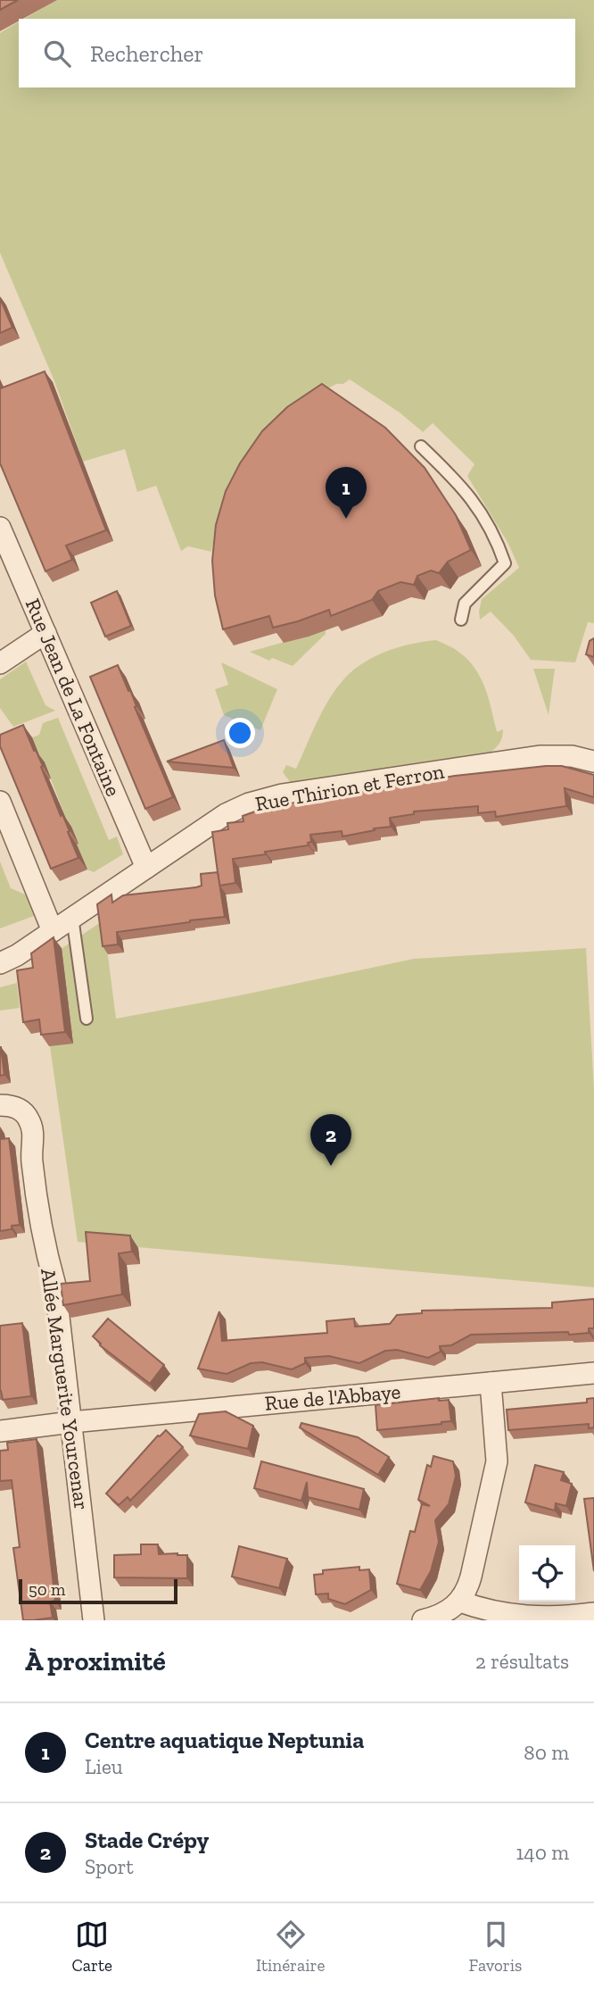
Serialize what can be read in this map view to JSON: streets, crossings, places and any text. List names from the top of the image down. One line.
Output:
{"streets":{"street":["Rue Jean de La Fontaine","Rue Thirion et Ferron","Allée Marguerite Yourcenar","Rue de l'Abbaye"]},"crossings":[["Rue Jean de La Fontaine","Rue Thirion et Ferron"],["Allée Marguerite Yourcenar","Rue de l'Abbaye"]],"scale_bar":"50 m","page":{"search":"Rechercher","pins":["1","2"],"scale":"50 m","heading":["À proximité","2 résultats"],"list":[{"mark":"1","name":"Centre aquatique Neptunia","note":"Lieu","value":"80 m"},{"mark":"2","name":"Stade Crépy","note":"Sport","value":"140 m"}],"nav":["Carte","Itinéraire","Favoris"]}}
